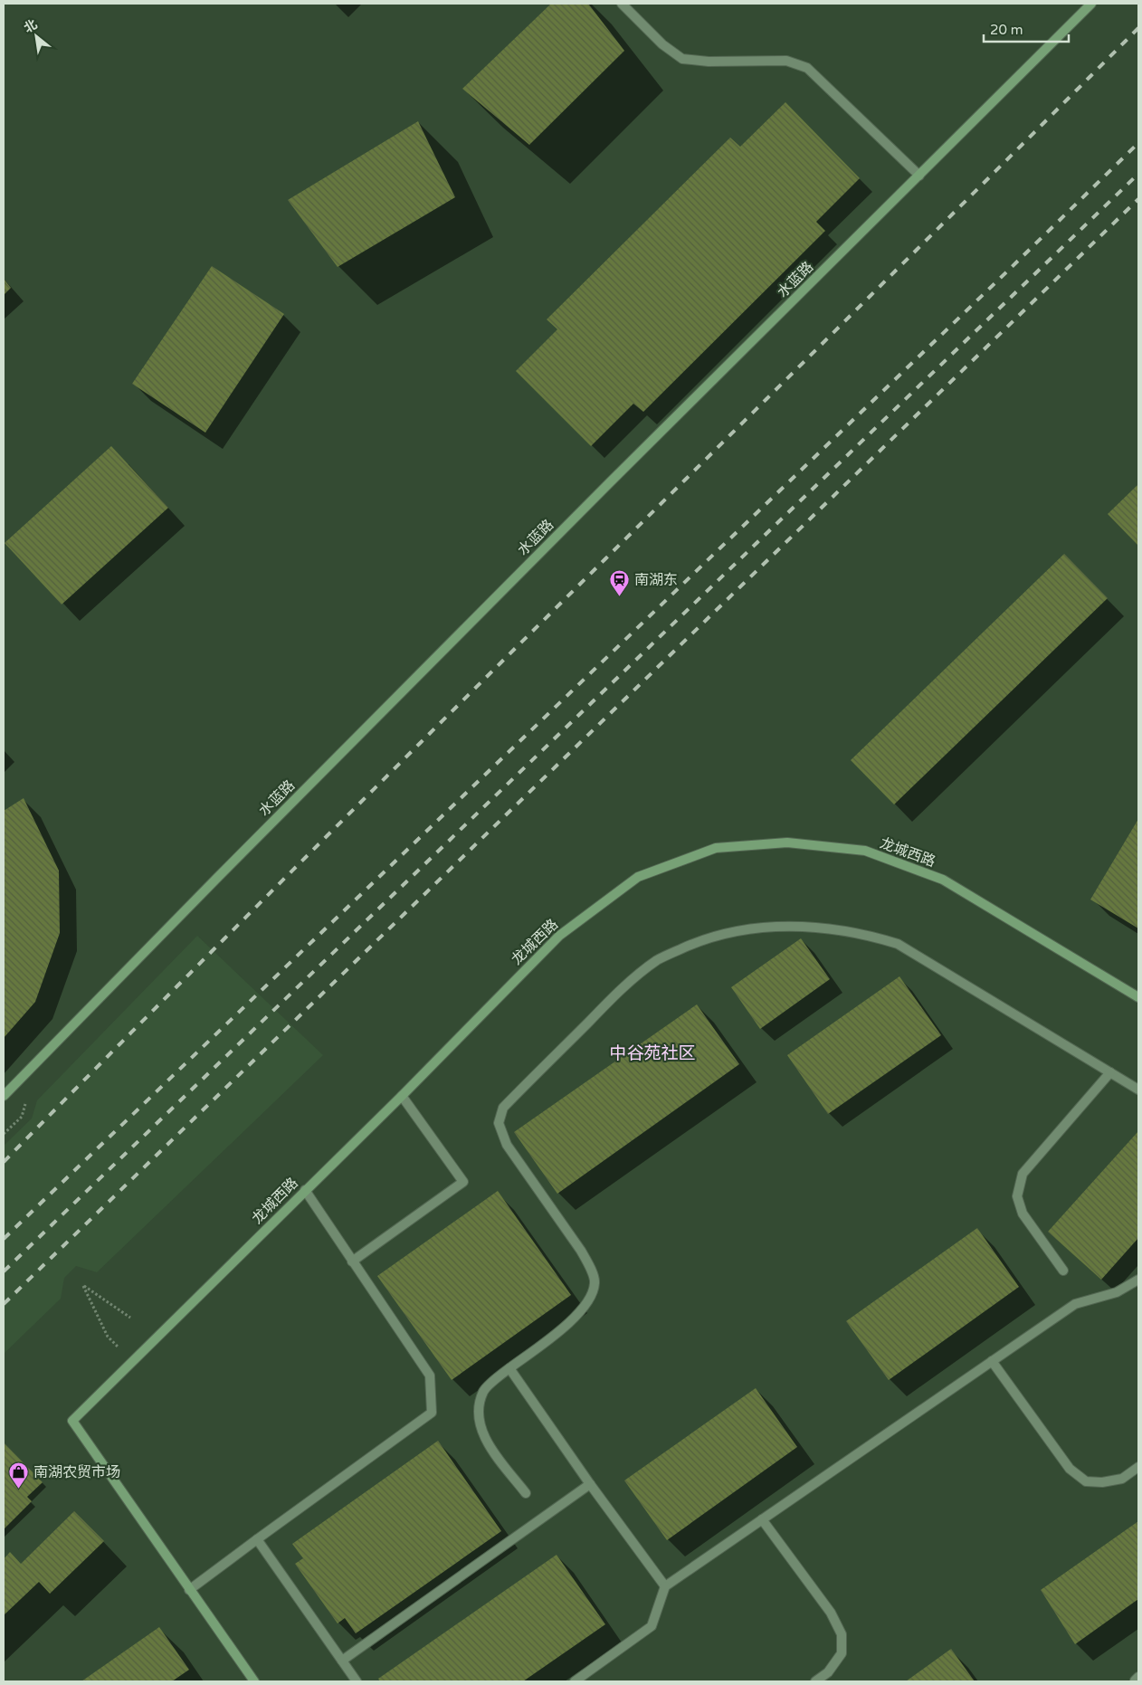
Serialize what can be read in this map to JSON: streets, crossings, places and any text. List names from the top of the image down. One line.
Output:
{"streets":{"street":["水蓝路","龙城西路"]},"districts":["中谷苑社区"],"places":{"station":["南湖东"],"shop":["南湖农贸市场"]},"scale_bar":"20 m","north":"top left"}
